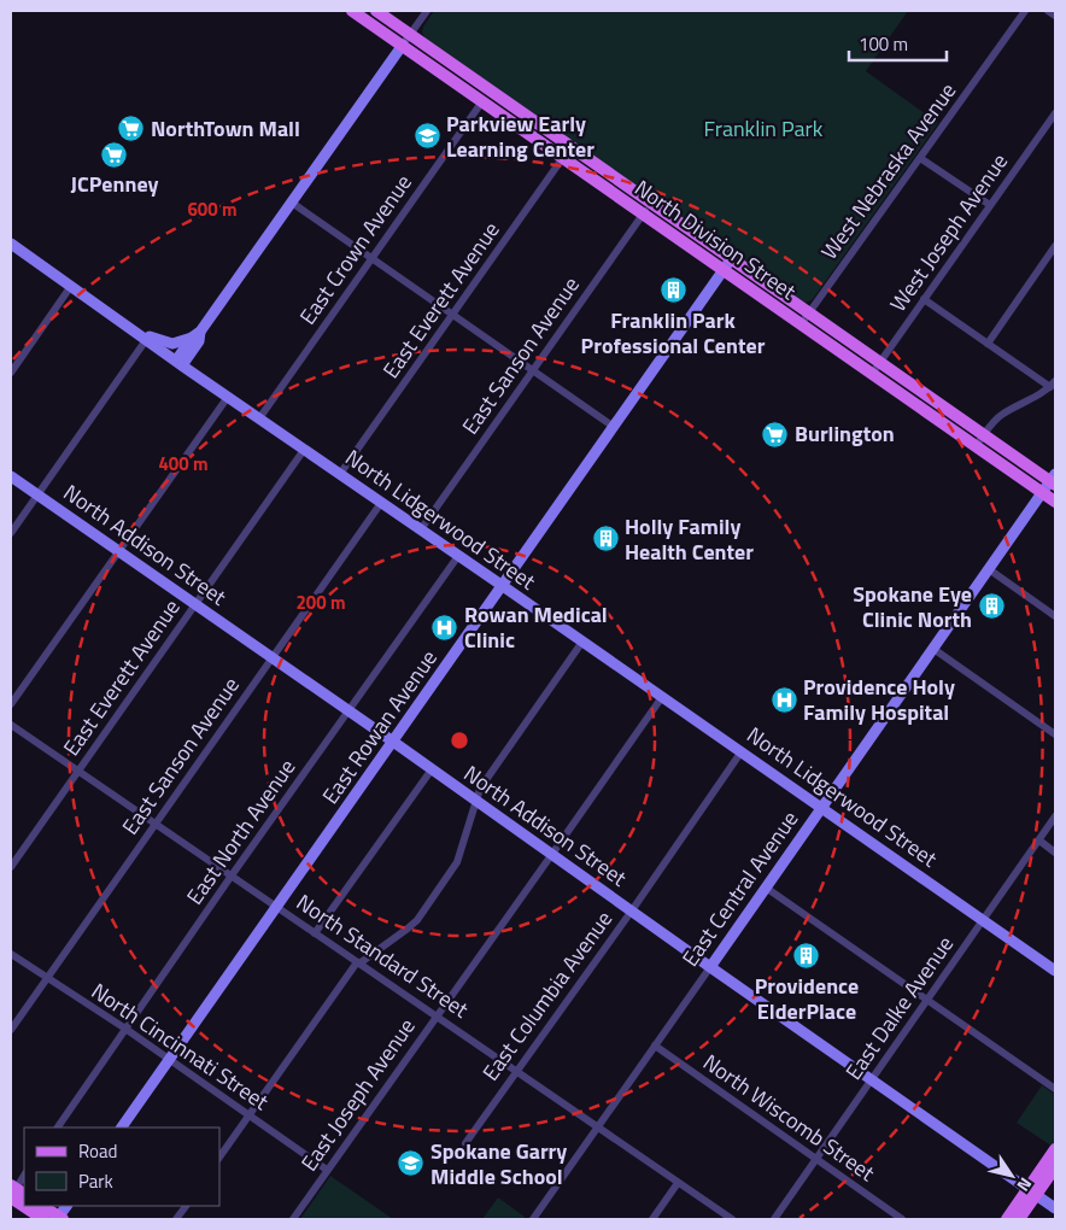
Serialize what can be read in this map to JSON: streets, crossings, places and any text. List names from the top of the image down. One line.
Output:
{"streets":{"main road":["North Division Street"],"street":["West Nebraska Avenue","West Joseph Avenue","East Crown Avenue","East Everett Avenue","East Sanson Avenue","North Lidgerwood Street","North Addison Street","East Rowan Avenue","East North Avenue","East Central Avenue","North Standard Street","East Columbia Avenue","East Dalke Avenue","North Cincinnati Street","East Joseph Avenue","North Wiscomb Street"]},"crossings":[["West Nebraska Avenue","North Division Street"],["West Joseph Avenue","North Division Street"],["North Division Street","East Crown Avenue"],["North Division Street","East Everett Avenue"],["North Division Street","East Sanson Avenue"],["North Division Street","East Rowan Avenue"],["North Division Street","East Central Avenue"],["East Crown Avenue","North Lidgerwood Street"],["East Everett Avenue","North Lidgerwood Street"],["East Everett Avenue","North Addison Street"],["East Everett Avenue","North Standard Street"],["East Sanson Avenue","North Lidgerwood Street"],["East Sanson Avenue","North Addison Street"],["East Sanson Avenue","North Standard Street"],["East Sanson Avenue","North Cincinnati Street"],["North Lidgerwood Street","East Rowan Avenue"],["North Lidgerwood Street","East North Avenue"],["North Lidgerwood Street","East Central Avenue"],["North Lidgerwood Street","East Columbia Avenue"],["North Lidgerwood Street","East Dalke Avenue"],["North Lidgerwood Street","East Joseph Avenue"],["North Addison Street","East Rowan Avenue"],["North Addison Street","East North Avenue"],["North Addison Street","East Central Avenue"],["North Addison Street","East Columbia Avenue"],["North Addison Street","East Dalke Avenue"],["North Addison Street","East Joseph Avenue"],["East Rowan Avenue","North Standard Street"],["East Rowan Avenue","North Cincinnati Street"],["East North Avenue","North Standard Street"],["East North Avenue","North Cincinnati Street"],["East Central Avenue","North Standard Street"],["East Central Avenue","North Wiscomb Street"],["North Standard Street","East Columbia Avenue"],["North Standard Street","East Joseph Avenue"],["East Dalke Avenue","North Wiscomb Street"],["North Cincinnati Street","East Joseph Avenue"]],"parks":["Franklin Park"],"places":{"supermarket":["NorthTown Mall","JCPenney","Burlington"],"school or university":["Parkview Early Learning Center","Spokane Garry Middle School"],"building":["Franklin Park Professional Center","Holly Family Health Center","Spokane Eye Clinic North","Providence ElderPlace"],"hospital":["Rowan Medical Clinic","Providence Holy Family Hospital"]},"legend":["Road","Park"],"scale_bar":"100 m","north":"bottom right","rings":["600 m","400 m","200 m"]}
